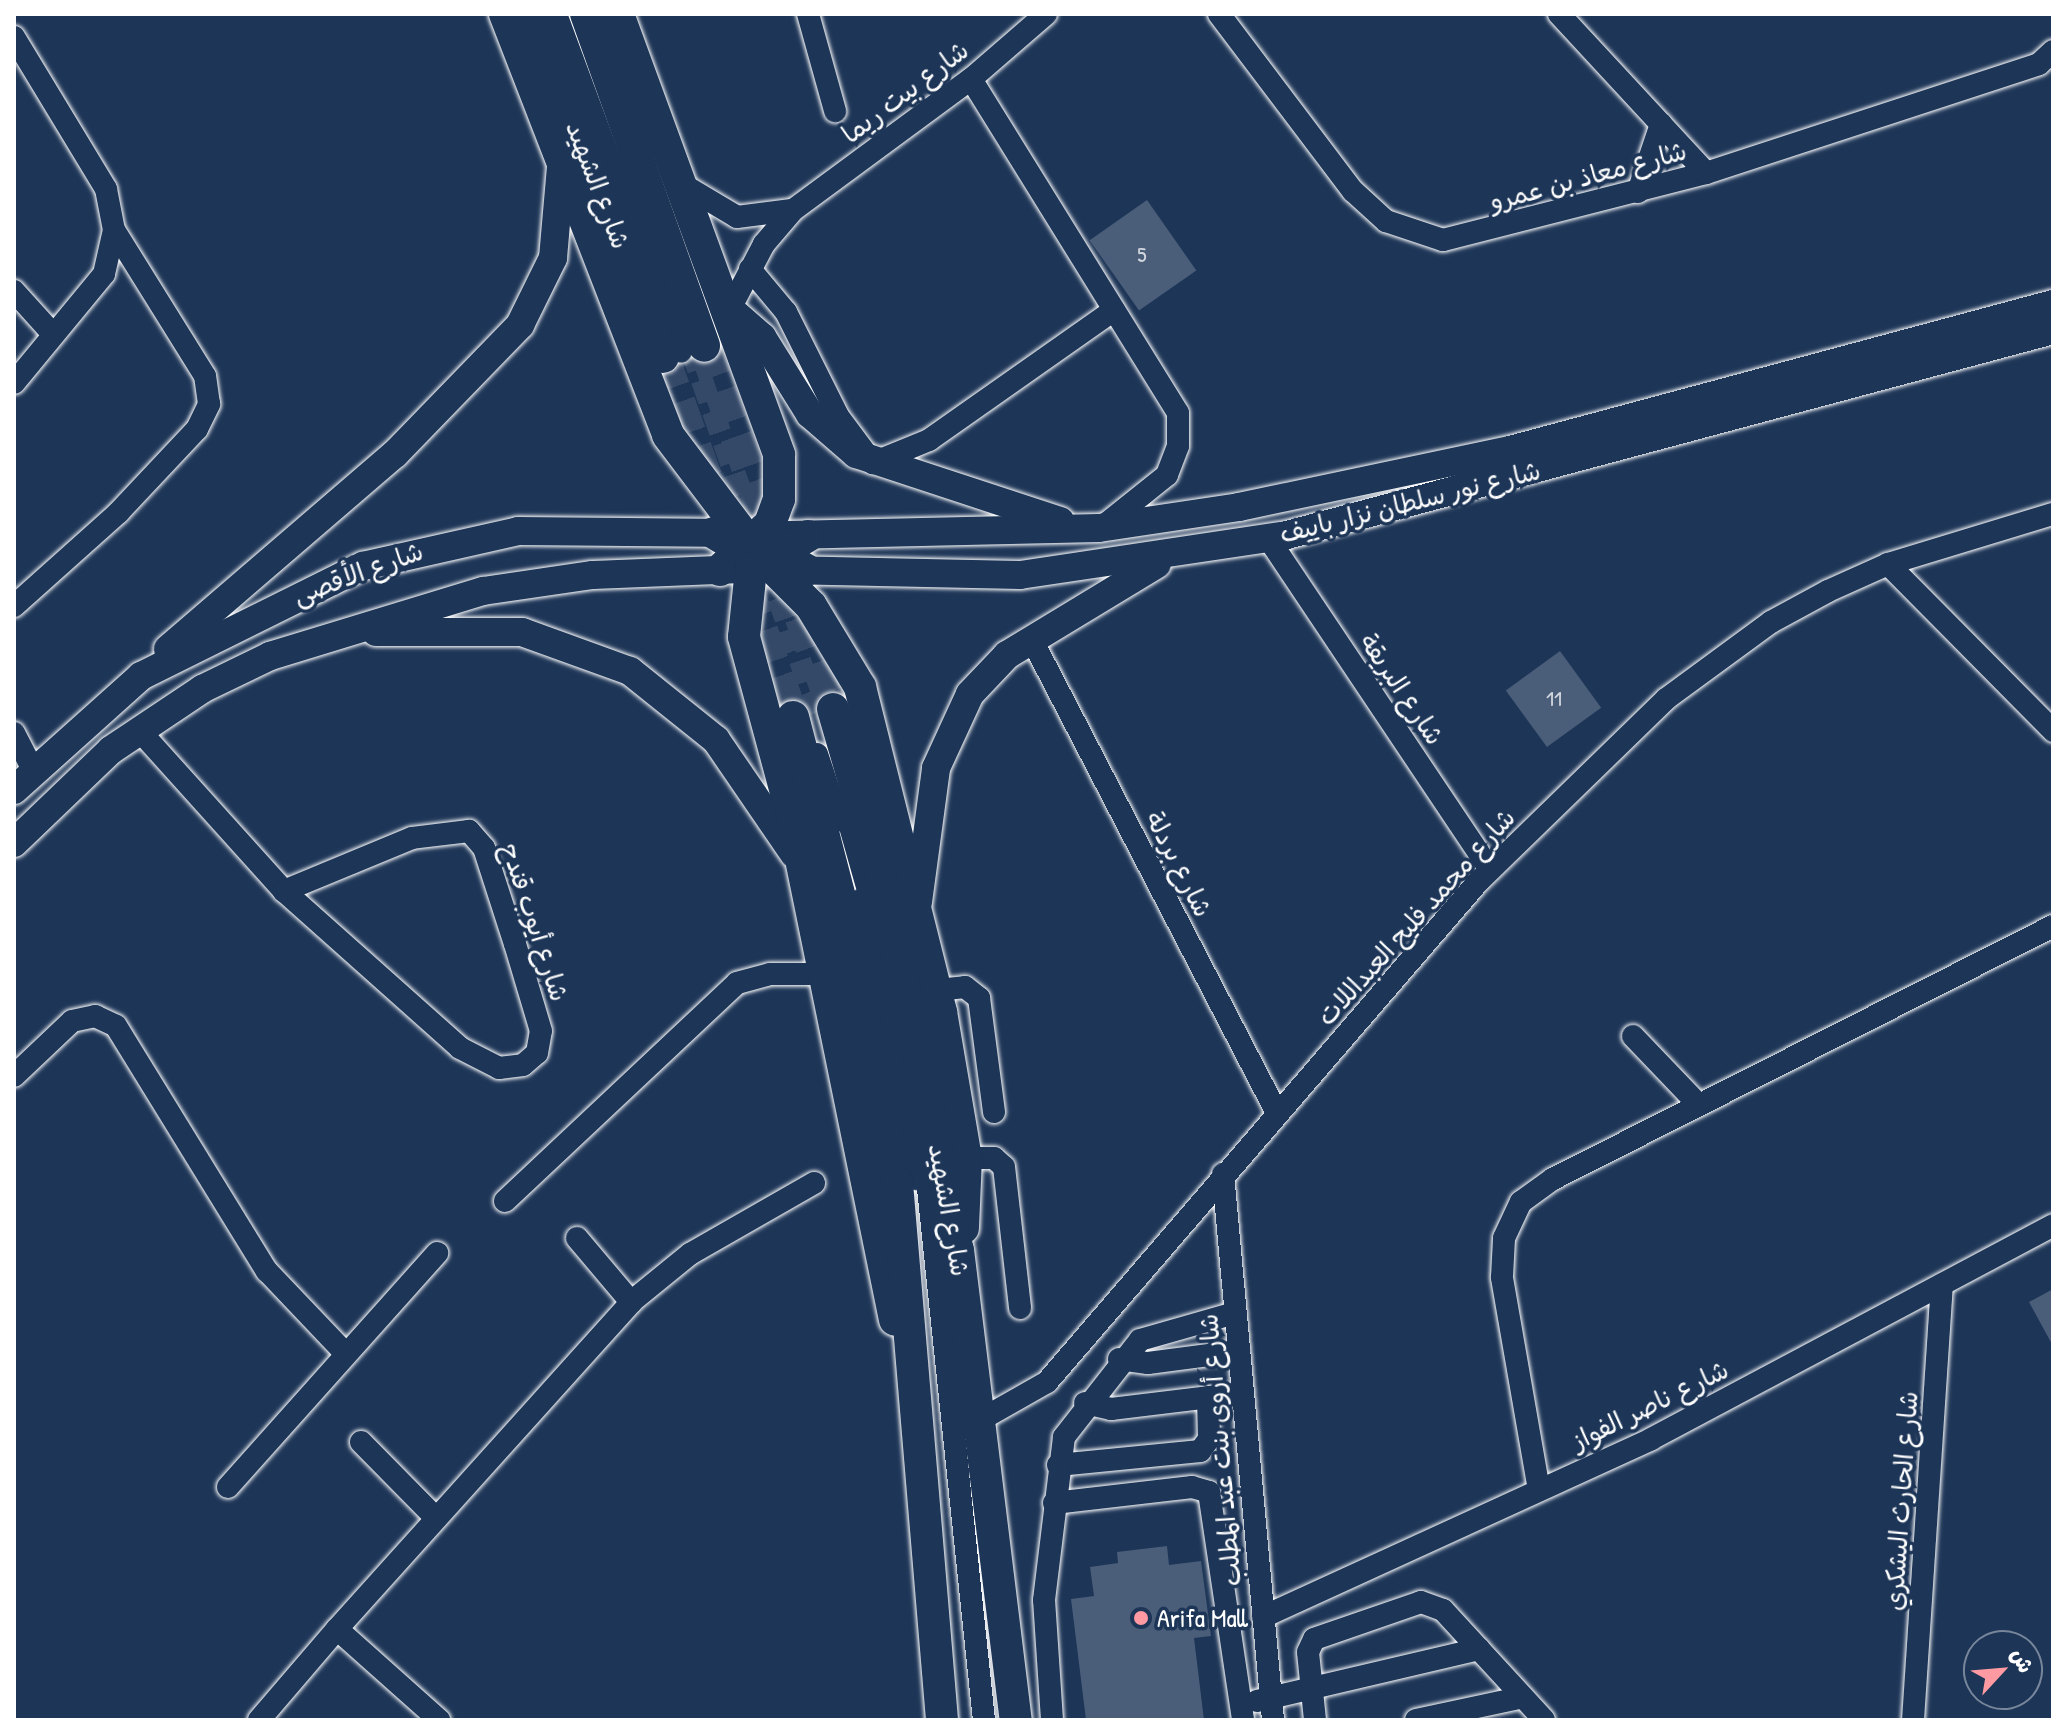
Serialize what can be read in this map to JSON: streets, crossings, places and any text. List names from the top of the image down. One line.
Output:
{"streets":{"highway":["شارع الشهيد"],"main road":["شارع نور سلطان نزار باييف","شارع الأقصى"],"street":["شارع بيت ريما","شارع معاذ بن عمرو","شارع البريقة","شارع بردلة","شارع محمد فليح العبداللات","شارع أيوب قندح","شارع ناصر الفواز","شارع أروى بنت عبد المطلب","شارع الحارث اليشكري"]},"crossings":[["شارع الشهيد","شارع محمد فليح العبداللات"],["شارع نور سلطان نزار باييف","شارع البريقة"],["شارع الأقصى","شارع أيوب قندح"],["شارع البريقة","شارع محمد فليح العبداللات"],["شارع بردلة","شارع محمد فليح العبداللات"],["شارع محمد فليح العبداللات","شارع أروى بنت عبد المطلب"],["شارع ناصر الفواز","شارع أروى بنت عبد المطلب"],["شارع ناصر الفواز","شارع الحارث اليشكري"]],"places":["Arifa Mall"],"house_numbers":["5","11"],"north":"top right"}
